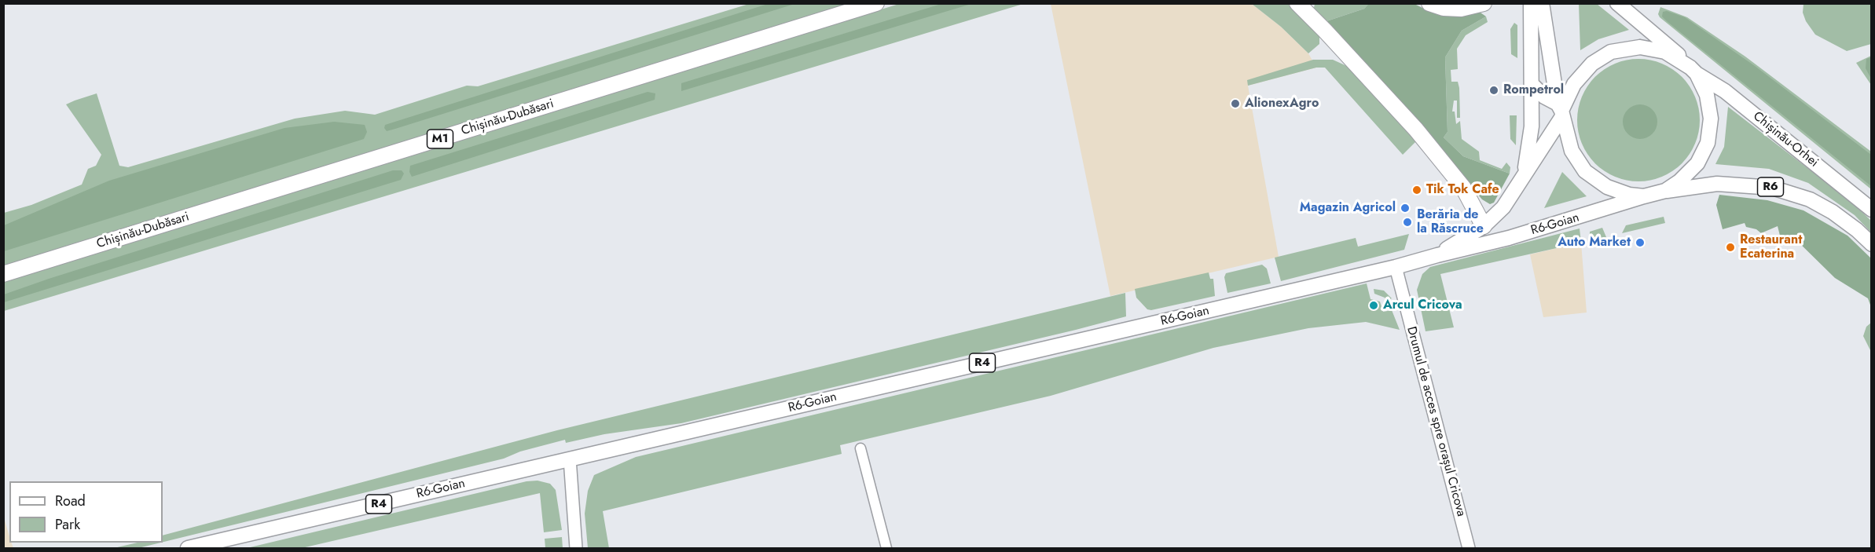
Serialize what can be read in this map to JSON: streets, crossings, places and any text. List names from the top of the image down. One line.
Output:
{"streets":{"highway":["Chișinău-Dubăsari","M1"],"main road":["Chișinău-Orhei","R6","R6-Goian","R4"],"street":["Drumul de acces spre orașul Cricova"]},"crossings":[["Chișinău-Orhei","R6"],["Chișinău-Orhei","R6-Goian"],["R6","R6-Goian"],["R6-Goian","Drumul de acces spre orașul Cricova"]],"places":["Rompetrol","AlionexAgro","Tik Tok Cafe","Magazin Agricol","Berăria de la Răscruce","Auto Market","Restaurant Ecaterina","Arcul Cricova"],"legend":["Road","Park"]}
